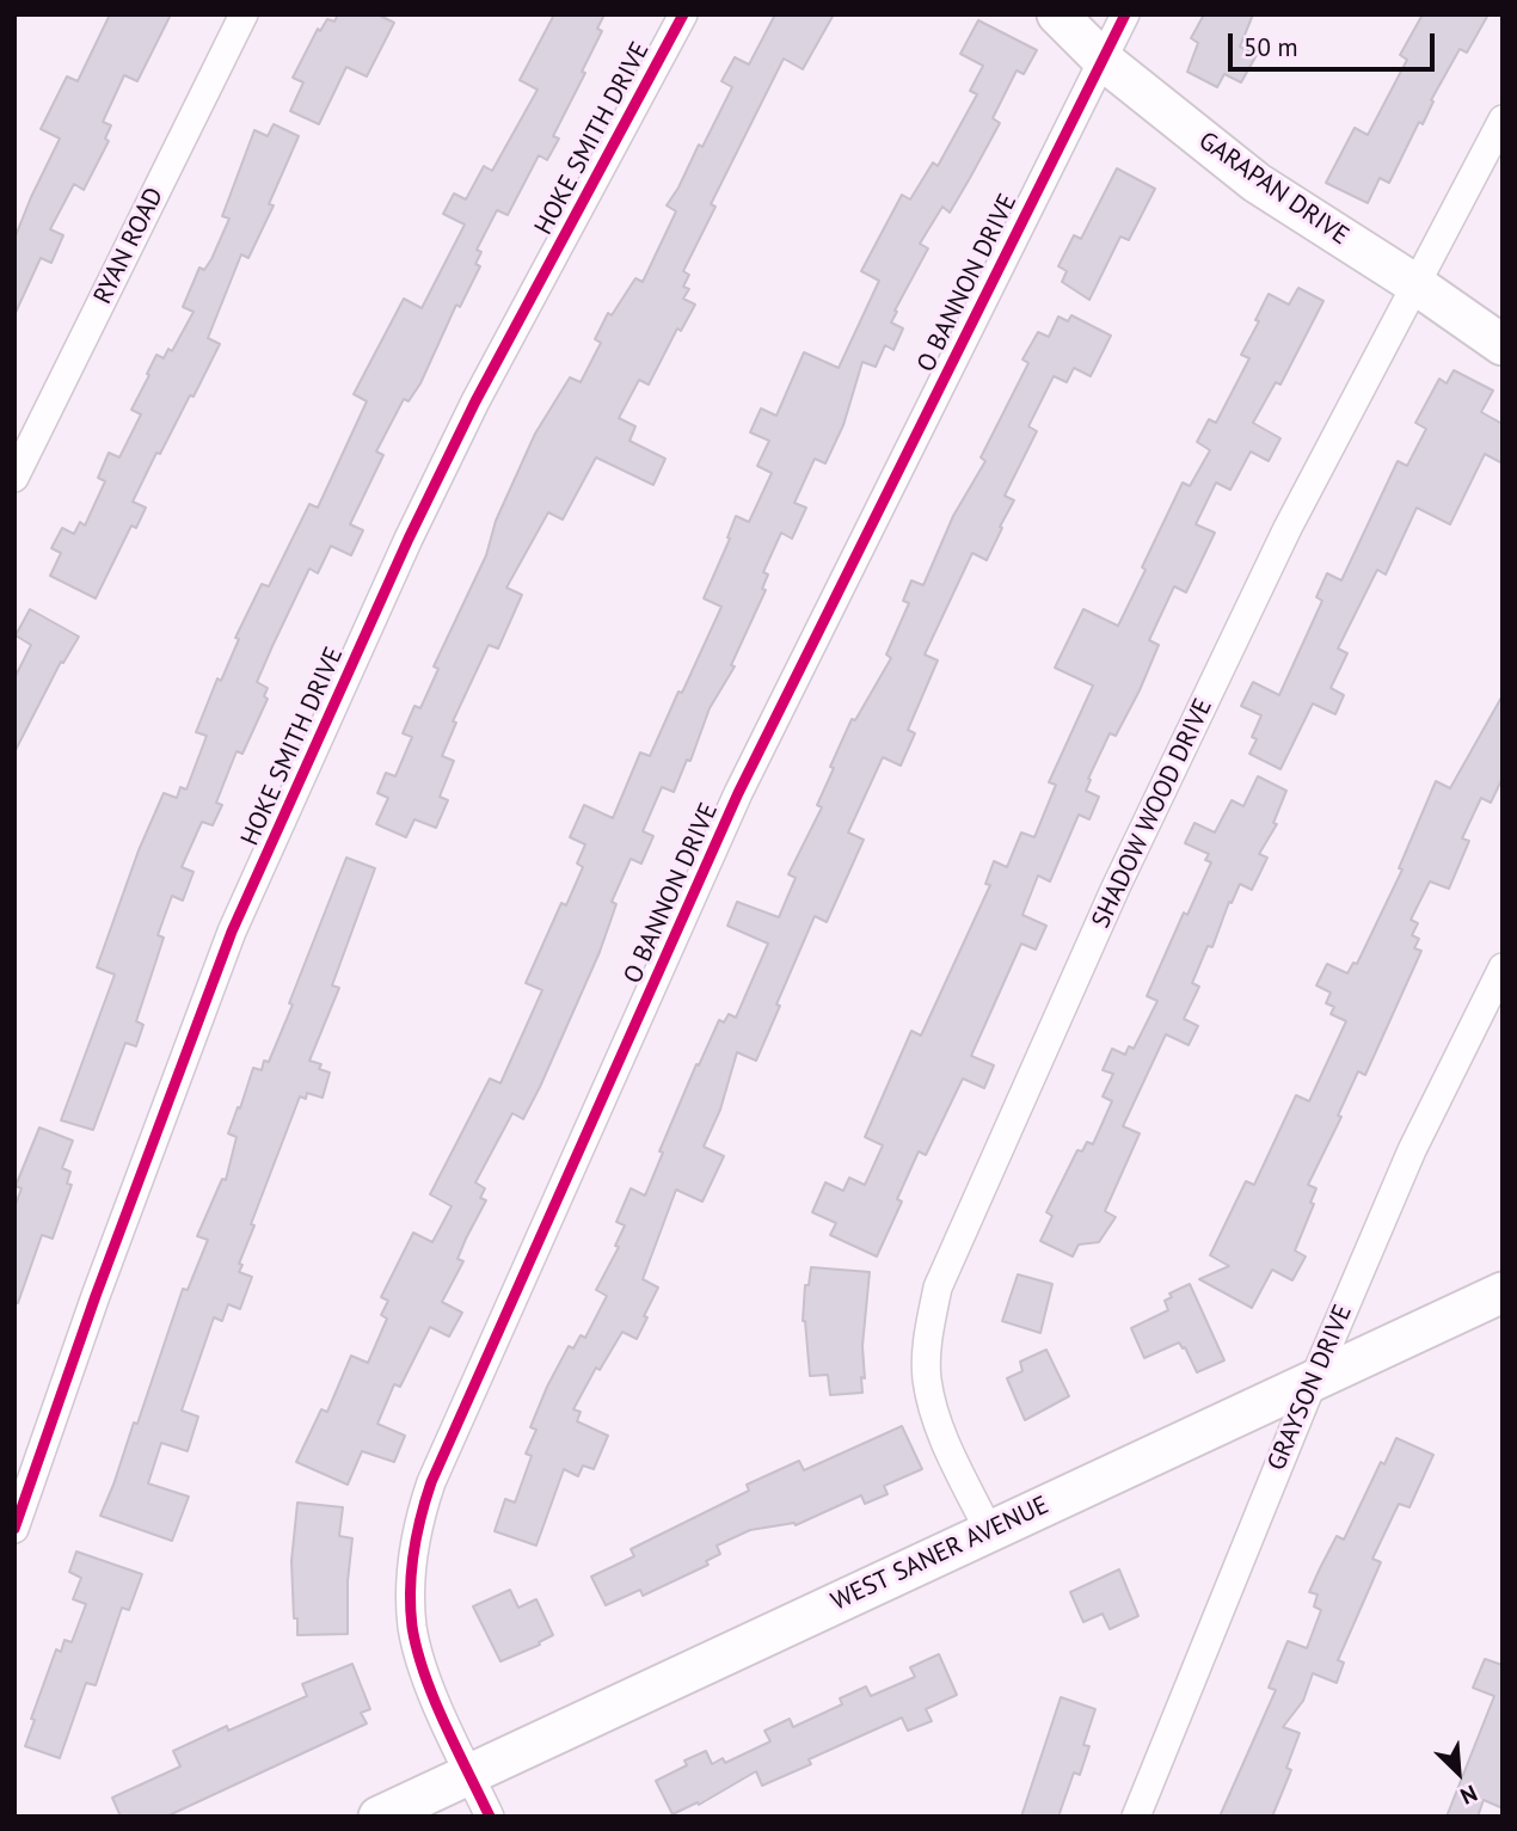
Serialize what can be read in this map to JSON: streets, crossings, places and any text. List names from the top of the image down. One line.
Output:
{"streets":{"street":["HOKE SMITH DRIVE","GARAPAN DRIVE","RYAN ROAD","O BANNON DRIVE","SHADOW WOOD DRIVE","GRAYSON DRIVE","WEST SANER AVENUE"]},"crossings":[["GARAPAN DRIVE","O BANNON DRIVE"],["GARAPAN DRIVE","SHADOW WOOD DRIVE"],["O BANNON DRIVE","WEST SANER AVENUE"],["SHADOW WOOD DRIVE","WEST SANER AVENUE"],["GRAYSON DRIVE","WEST SANER AVENUE"]],"scale_bar":"50 m","north":"bottom right"}
